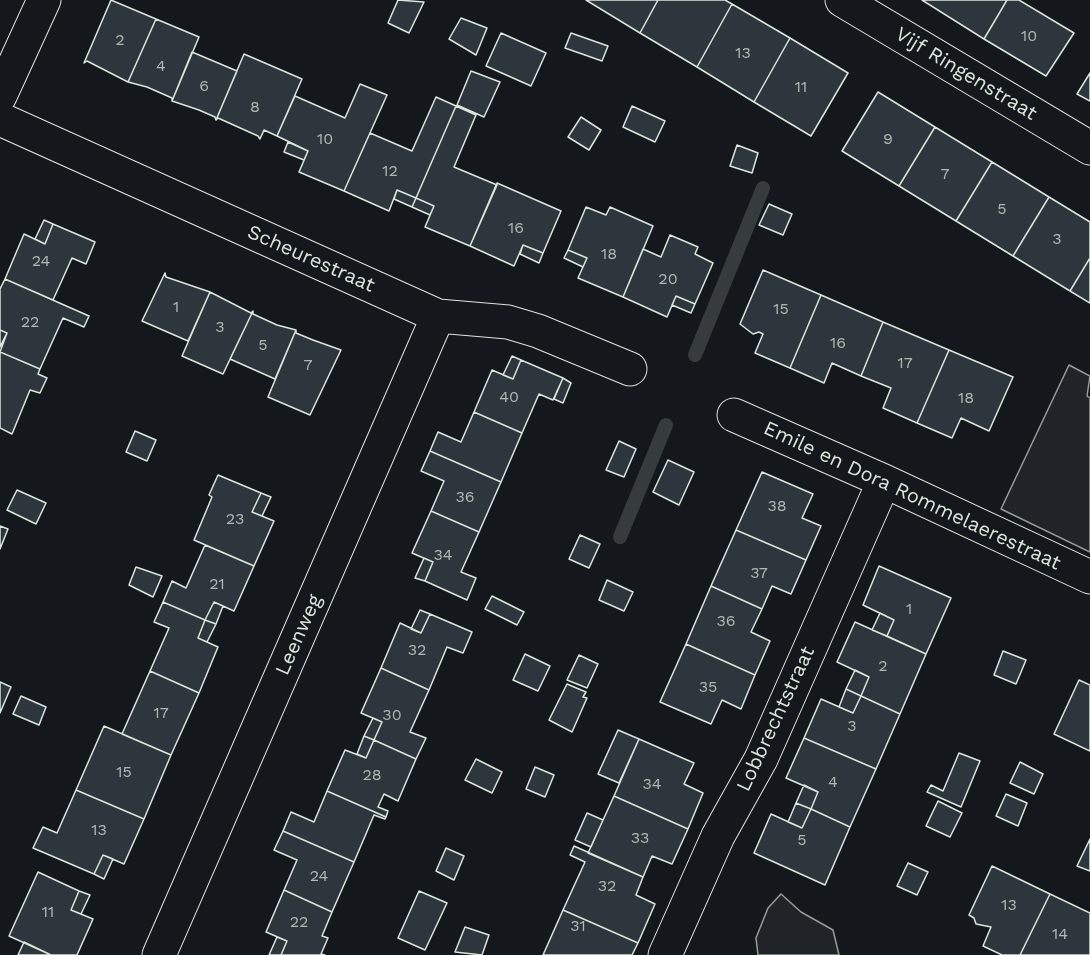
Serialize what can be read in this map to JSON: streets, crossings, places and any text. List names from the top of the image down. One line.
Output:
{"streets":{"street":["Vijf Ringenstraat","Scheurestraat","Emile en Dora Rommelaerestraat","Leenweg","Lobbrechtstraat"]},"crossings":[["Scheurestraat","Leenweg"],["Emile en Dora Rommelaerestraat","Lobbrechtstraat"]],"house_numbers":["10","2","13","4","6","11","8","10","9","12","7","5","16","3","18","24","20","1","15","22","3","16","5","17","7","40","18","36","38","23","34","37","21","1","36","32","2","35","17","30","3","15","28","4","34","13","33","5","24","32","13","11","22","31","14"]}
